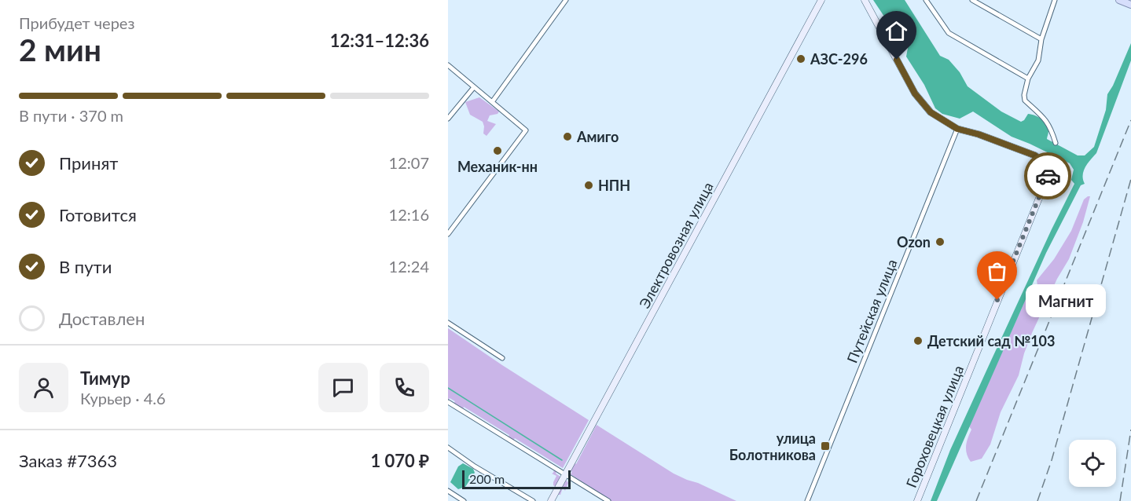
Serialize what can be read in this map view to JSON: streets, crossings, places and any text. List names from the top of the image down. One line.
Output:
{"streets":{"street":["Электровозная улица","Путейская улица","Гороховецкая улица"]},"crossings":[["Путейская улица","Гороховецкая улица"]],"places":{"other":["АЗС-296","Амиго","Механик-нн","НПН","Ozon","Магнит","Детский сад №103"],"transit":["улица Болотникова"]},"scale_bar":"200 m","page":{"heading":["2 мин","Прибудет через","12:31–12:36"],"panel":["Тимур","Курьер · 4.6","Заказ #7363","1 070 ₽"],"bar":"В пути · 370 m","list":[["Принят","12:07"],["Готовится","12:16"],["В пути","12:24"],"Доставлен"],"bubble":"Магнит","scale":"200 m"}}
